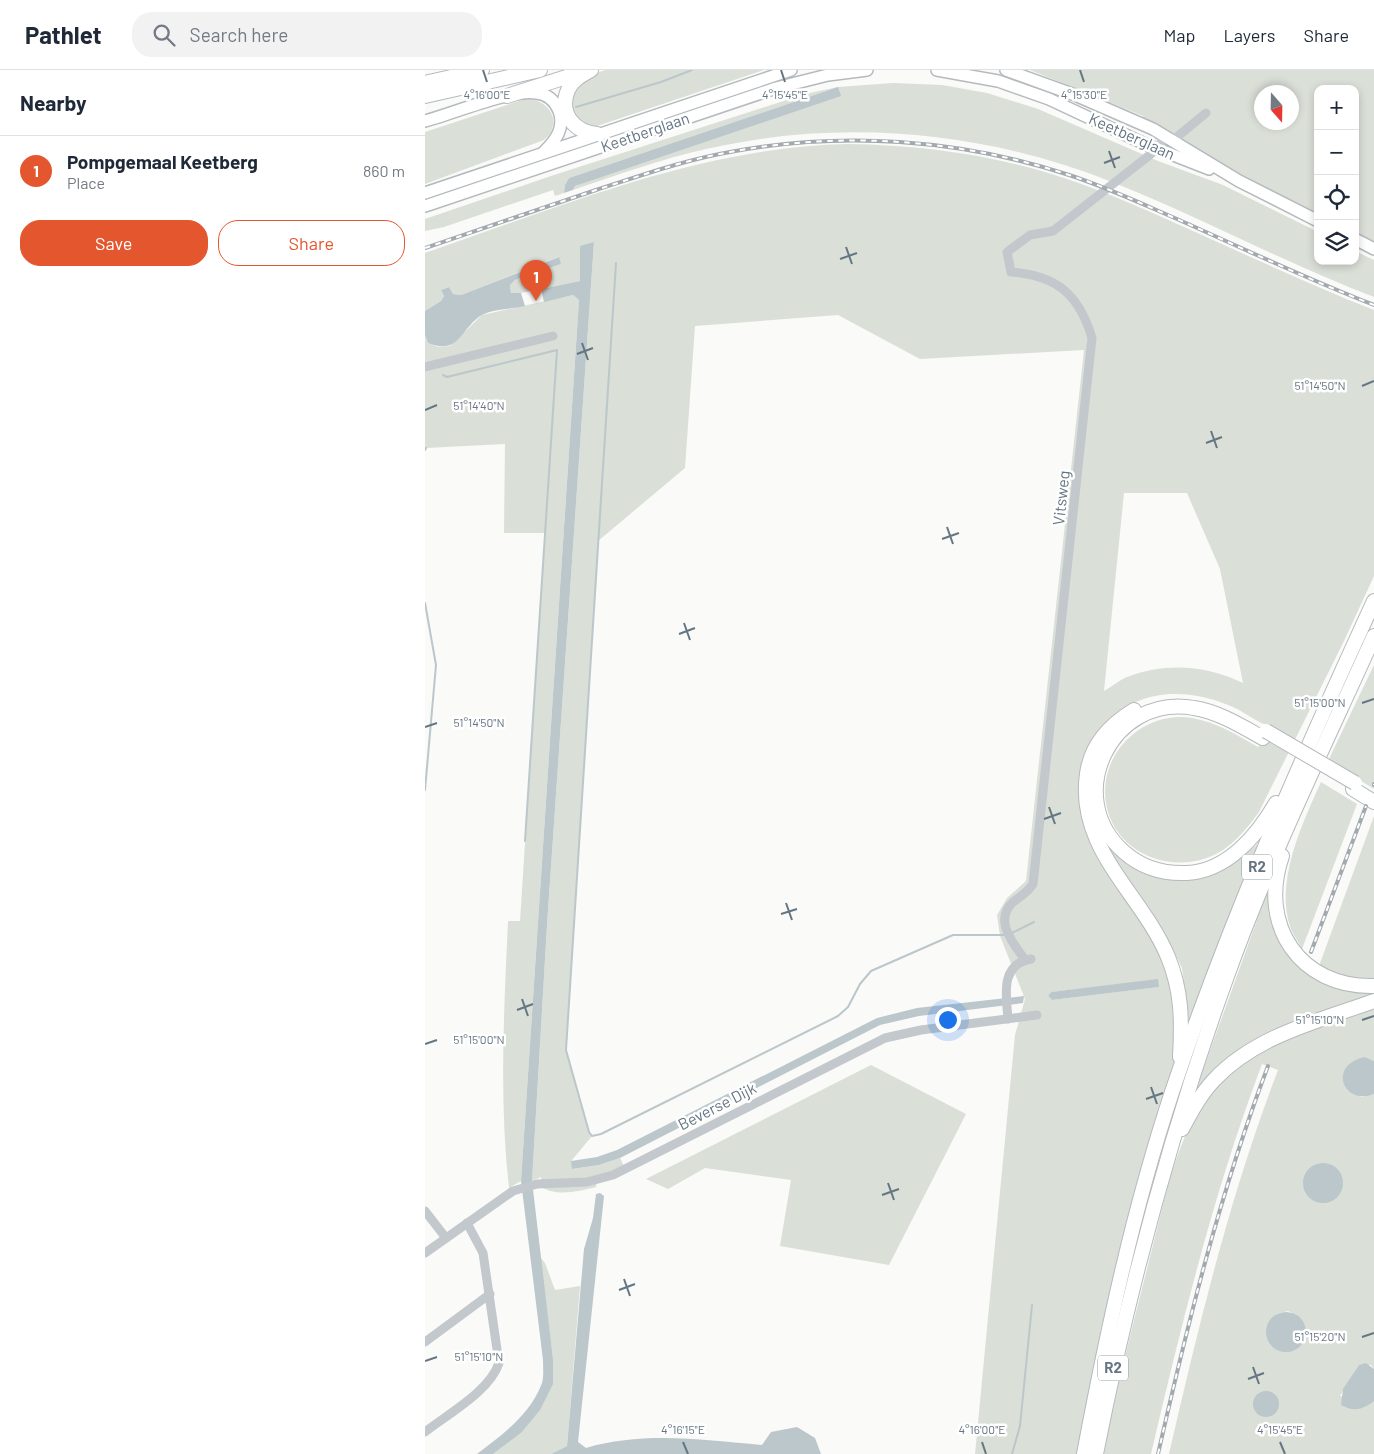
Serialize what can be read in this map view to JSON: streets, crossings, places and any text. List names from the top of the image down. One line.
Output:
{"streets":{"highway":["R2"],"main road":["Keetberglaan"],"street":["Vitsweg","Beverse Dijk"]},"crossings":[["Keetberglaan","Vitsweg"],["Vitsweg","Beverse Dijk"]],"north":"bottom","page":{"header":"Pathlet","search":"Search here","nav":["Map","Layers","Share"],"heading":"Nearby","map_buttons":["+","−"],"list":[{"mark":"1","name":"Pompgemaal Keetberg","note":"Place","value":"860 m"}],"buttons":["Save","Share"],"pins":"1"},"coordinates":["4°16'00\"E","4°15'45\"E","4°15'30\"E","51°14'50\"N","51°14'40\"N","51°15'00\"N","51°15'10\"N","51°15'20\"N","4°16'15\"E"]}
